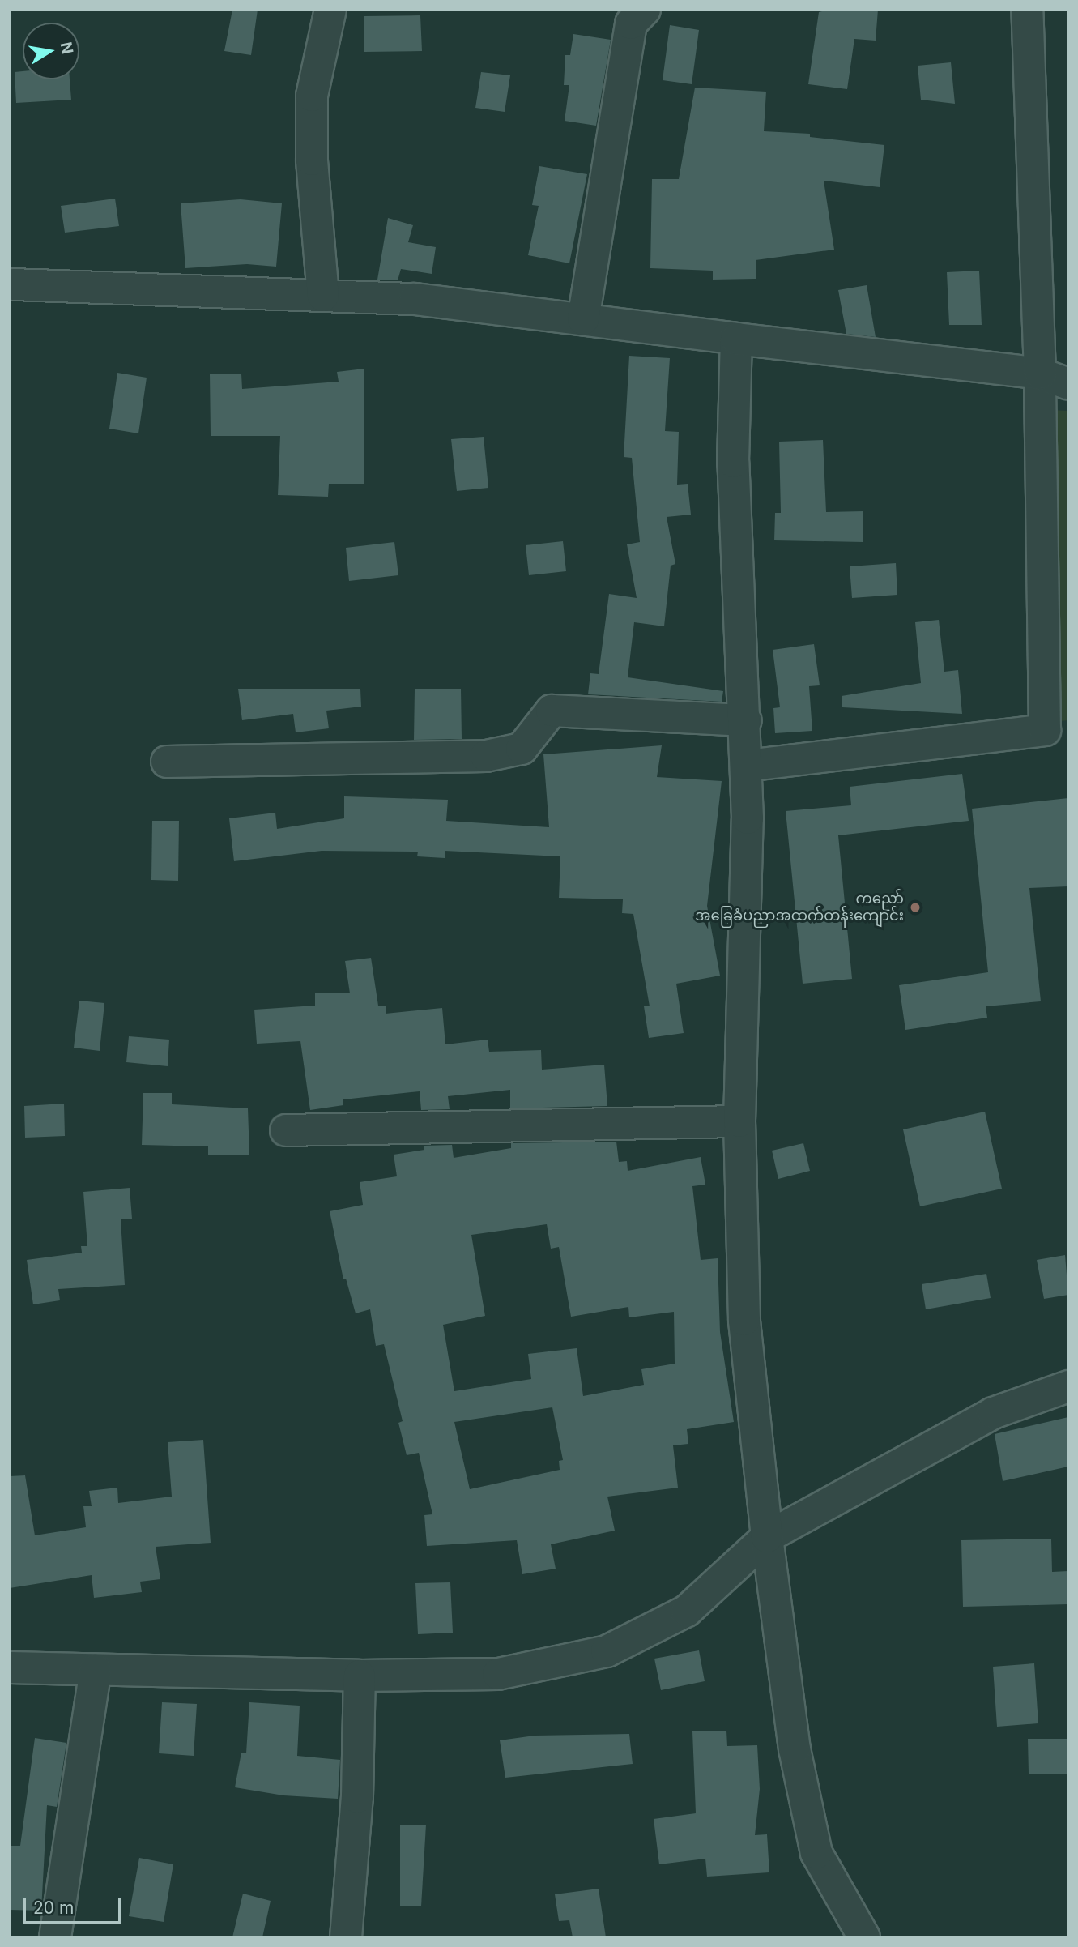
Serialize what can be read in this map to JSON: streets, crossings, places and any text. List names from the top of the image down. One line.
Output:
{"places":["ကညှော် အခြေခံပညာအထက်တန်းကျောင်း"],"scale_bar":"20 m","north":"right"}
